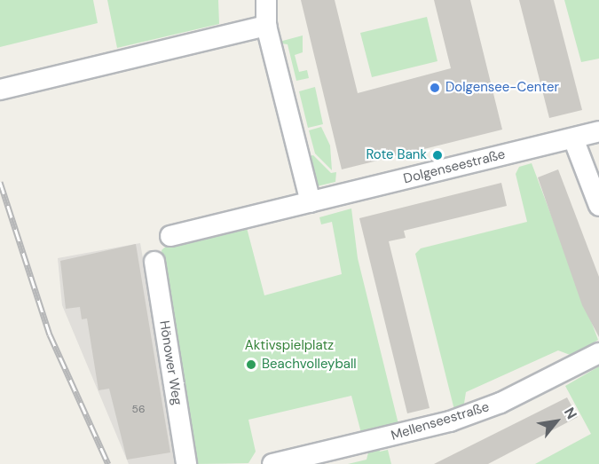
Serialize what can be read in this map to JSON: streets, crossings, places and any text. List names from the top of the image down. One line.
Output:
{"streets":{"street":["Dolgenseestraße","Hönower Weg","Mellenseestraße"]},"parks":["Aktivspielplatz"],"places":["Dolgensee-Center","Rote Bank","Beachvolleyball"],"house_numbers":["56"],"north":"top right"}
